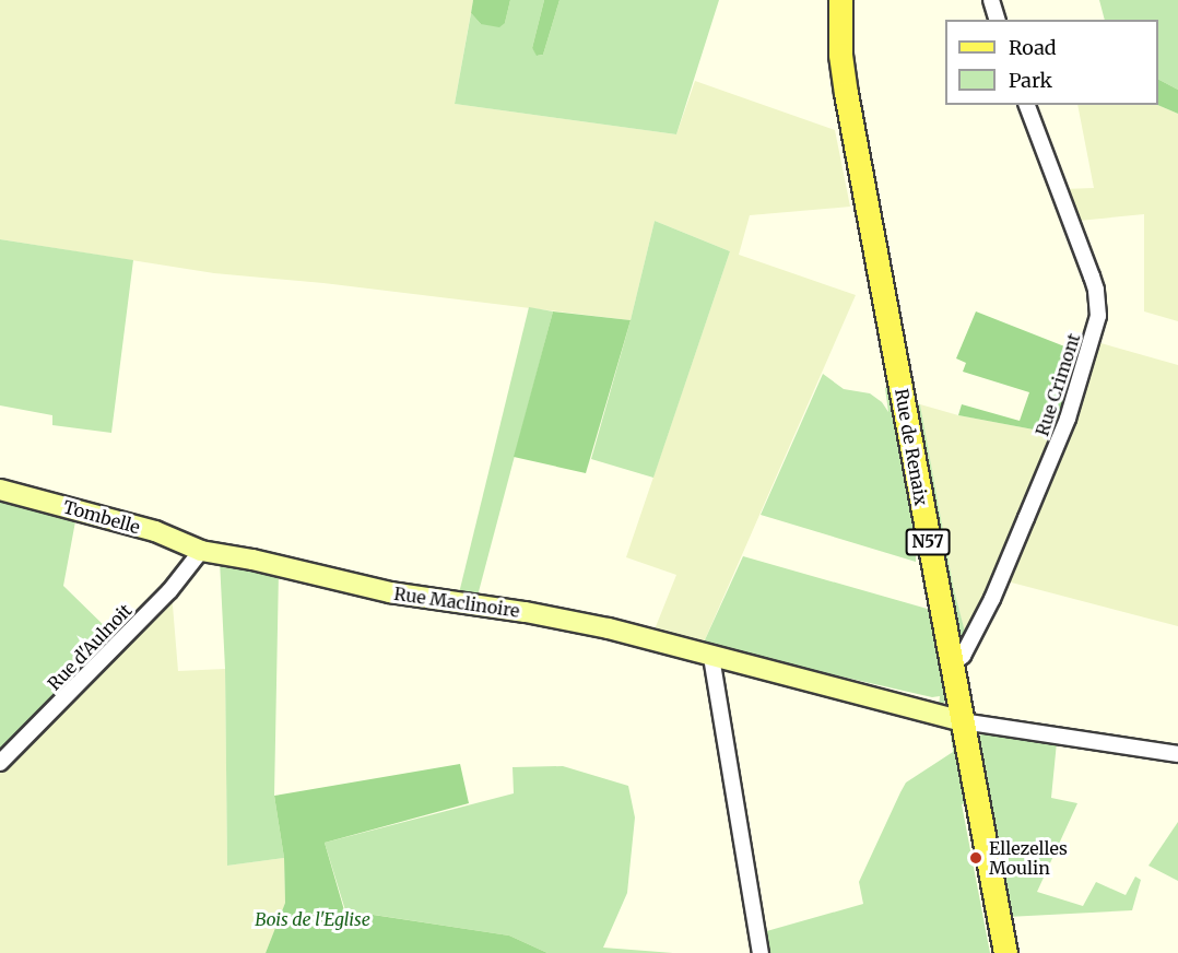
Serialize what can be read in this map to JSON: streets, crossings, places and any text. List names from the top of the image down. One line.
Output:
{"streets":{"main road":["Rue de Renaix","N57"],"street":["Rue Crimont","Tombelle","Rue Maclinoire","Rue d'Aulnoit"]},"crossings":[["Rue Crimont","Rue de Renaix"],["Rue de Renaix","Rue Maclinoire"],["Tombelle","Rue Maclinoire"],["Tombelle","Rue d'Aulnoit"],["Rue Maclinoire","Rue d'Aulnoit"]],"parks":["Bois de l'Eglise"],"places":["Ellezelles Moulin"],"legend":["Road","Park"]}
